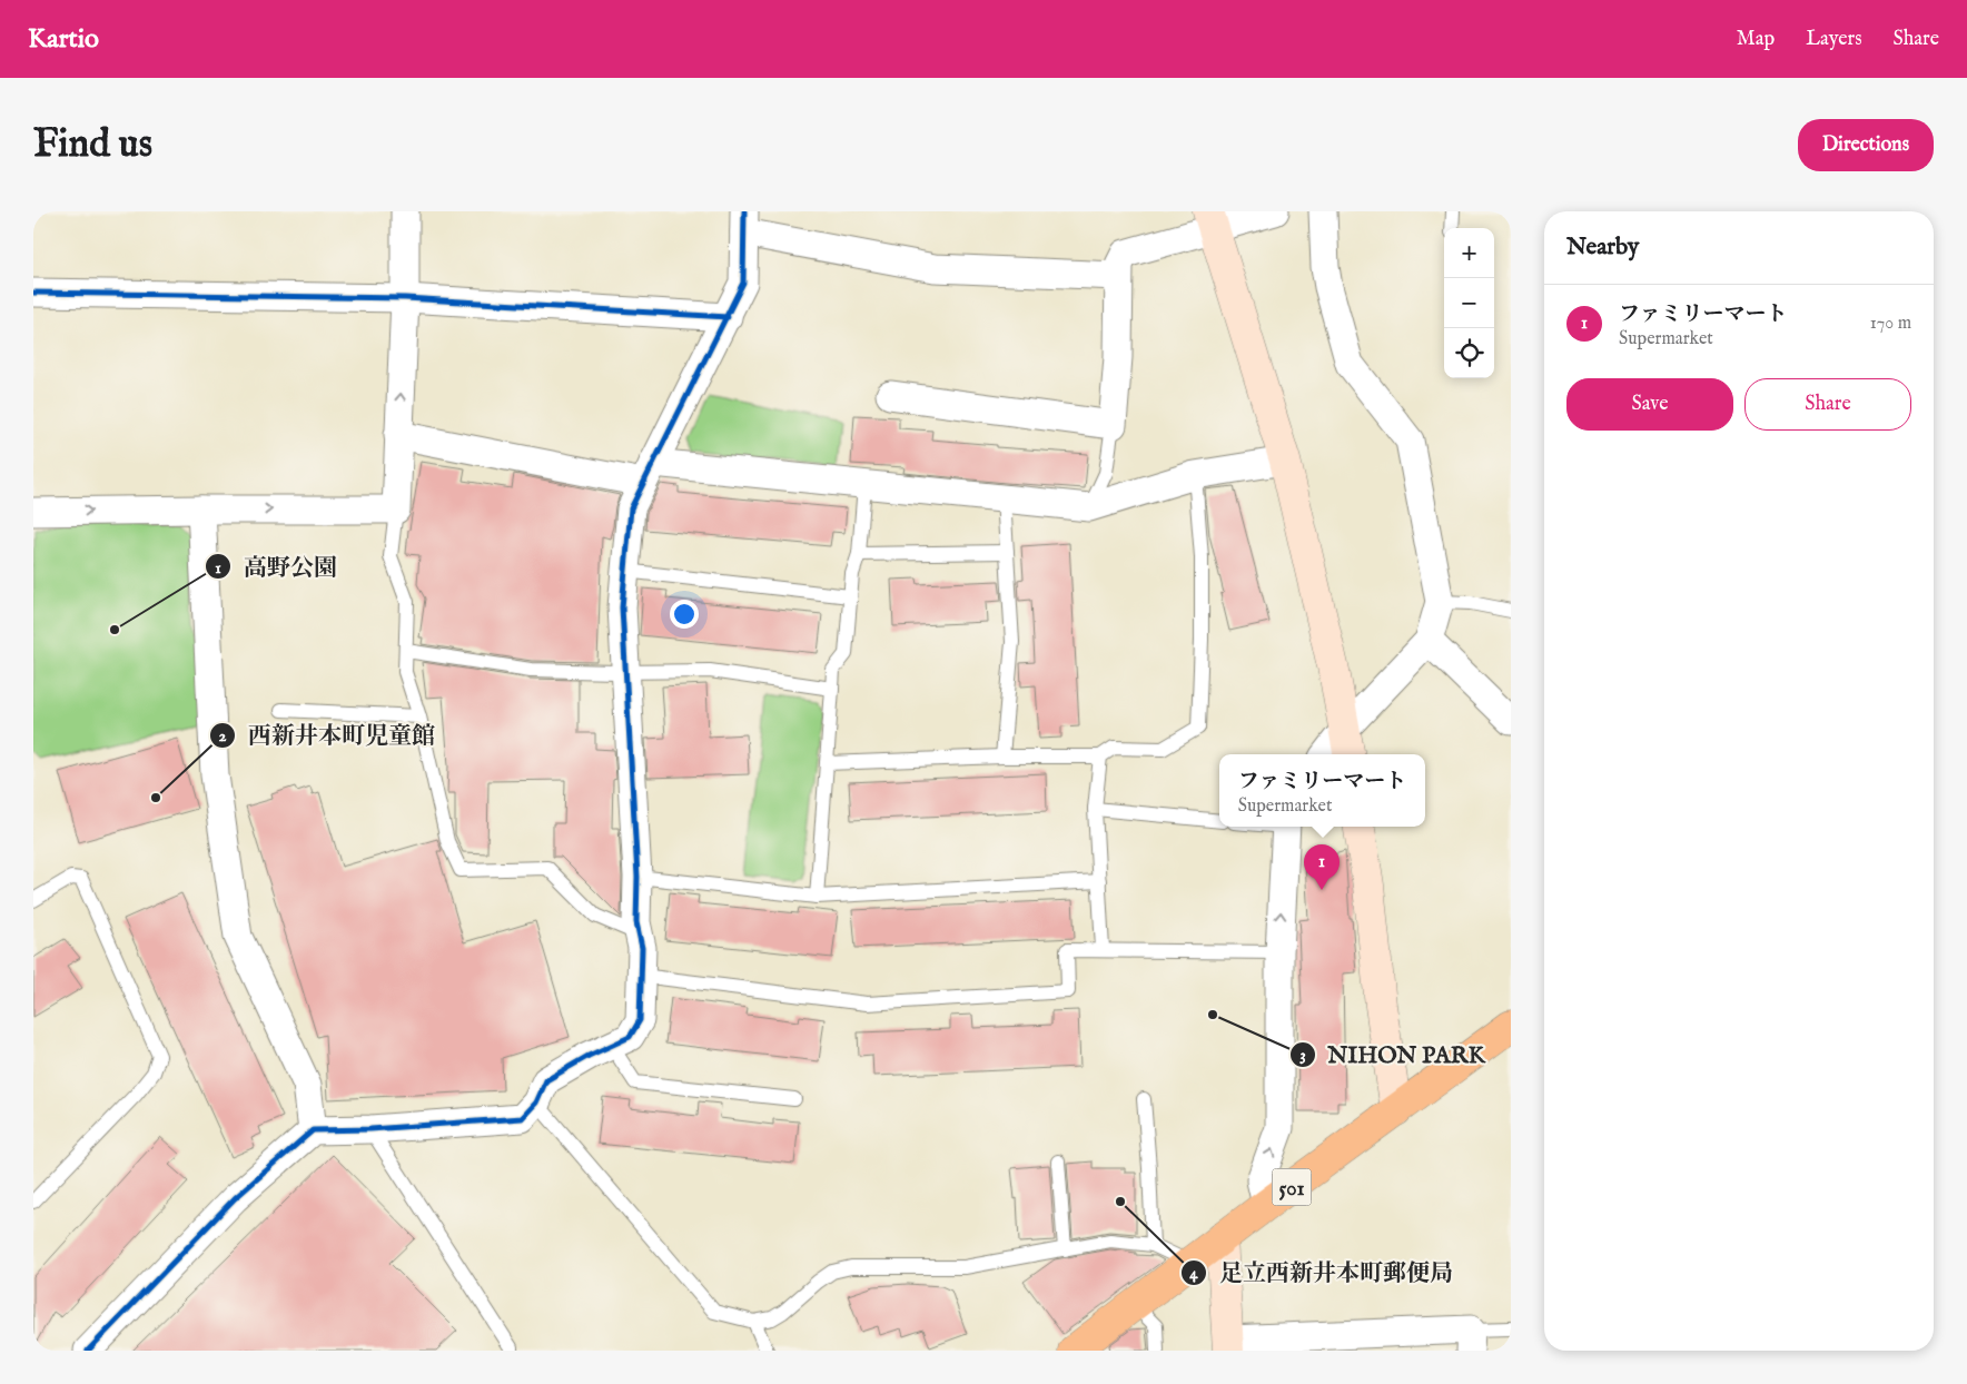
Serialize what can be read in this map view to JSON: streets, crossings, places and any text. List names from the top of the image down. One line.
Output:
{"streets":{"main road":["501"]},"places":["高野公園","西新井本町児童館","NIHON PARK","足立西新井本町郵便局"],"page":{"header":"Kartio","nav":["Map","Layers","Share"],"buttons":["Directions",["Save","Share"]],"title":"Find us","heading":"Nearby","map_buttons":["+","−"],"list":[{"mark":"1","name":"ファミリーマート","note":"Supermarket","value":"170 m"}],"popup":["ファミリーマート","Supermarket"],"pins":"1"}}
